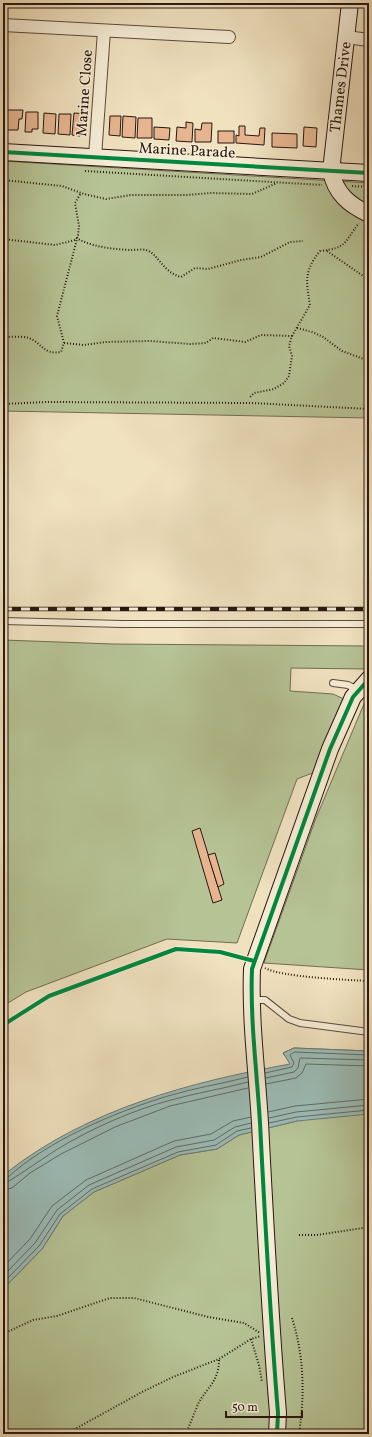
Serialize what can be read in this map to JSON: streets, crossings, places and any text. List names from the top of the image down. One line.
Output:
{"streets":{"street":["Thames Drive","Marine Close","Marine Parade"]},"crossings":[["Thames Drive","Marine Parade"],["Marine Close","Marine Parade"]],"scale_bar":"50 m"}
